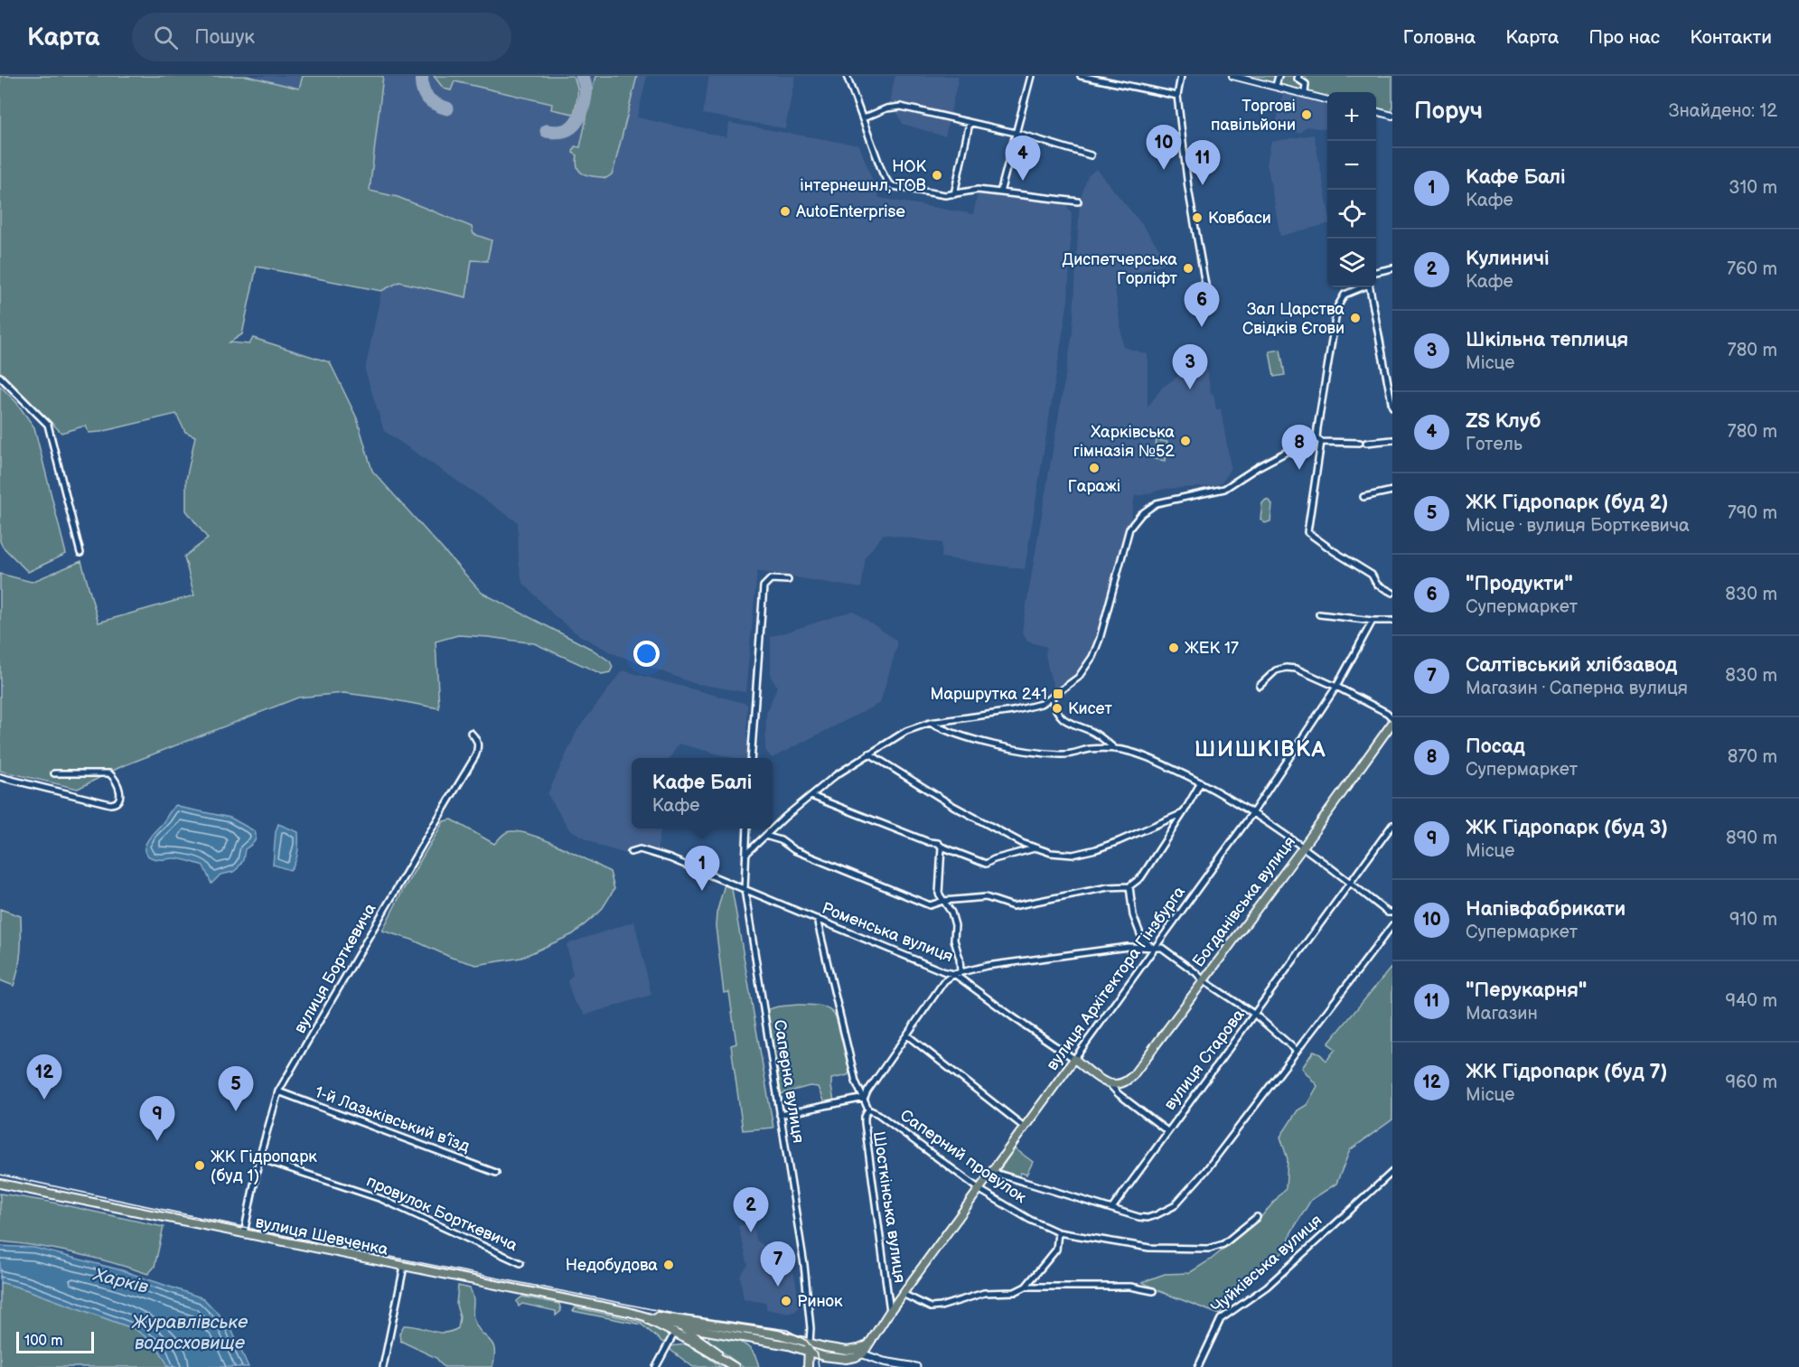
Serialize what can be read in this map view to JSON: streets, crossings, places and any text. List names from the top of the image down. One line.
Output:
{"streets":{"main road":["Богданівська вулиця","вулиця Архітектора Гінзбурга","вулиця Шевченка"],"street":["Роменська вулиця","вулиця Борткевича","вулиця Старова","Саперна вулиця","1-й Лазьківський в’їзд","Саперний провулок","Шосткінська вулиця","провулок Борткевича","Чуйківська вулиця"]},"crossings":[["Роменська вулиця","вулиця Архітектора Гінзбурга"],["Роменська вулиця","Саперна вулиця"],["Роменська вулиця","Шосткінська вулиця"],["вулиця Борткевича","1-й Лазьківський в’їзд"],["вулиця Борткевича","провулок Борткевича"],["вулиця Борткевича","вулиця Шевченка"],["вулиця Архітектора Гінзбурга","Саперний провулок"],["вулиця Архітектора Гінзбурга","Шосткінська вулиця"],["вулиця Архітектора Гінзбурга","вулиця Шевченка"],["Саперна вулиця","вулиця Шевченка"],["Саперний провулок","Шосткінська вулиця"]],"districts":["ШИШКІВКА"],"water":["Харків","Журавлівське водосховище"],"places":{"other":["Торгові павільйони","НОК інтернешнл, ТОВ","AutoEnterprise","Ковбаси","Диспетчерська Горліфт","Зал Царства Свідків Єгови","Харківська гімназія №52","Гаражі","ЖЕК 17","Кисет","ЖК Гідропарк (буд 1)","Недобудова","Ринок"],"transit":["Маршрутка 241"]},"scale_bar":"100 m","page":{"header":"Карта","search":"Пошук","nav":["Головна","Карта","Про нас","Контакти"],"heading":["Поруч","Знайдено: 12"],"map_buttons":["+","−"],"pins":["10","4","11","6","3","8","1","12","5","9","2","7"],"list":[{"mark":"1","name":"Кафе Балі","note":"Кафе","value":"310 m"},{"mark":"2","name":"Кулиничі","note":"Кафе","value":"760 m"},{"mark":"3","name":"Шкільна теплиця","note":"Місце","value":"780 m"},{"mark":"4","name":"ZS Клуб","note":"Готель","value":"780 m"},{"mark":"5","name":"ЖК Гідропарк (буд 2)","note":"Місце · вулиця Борткевича","value":"790 m"},{"mark":"6","name":"\"Продукти\"","note":"Супермаркет","value":"830 m"},{"mark":"7","name":"Салтівський хлібзавод","note":"Магазин · Саперна вулиця","value":"830 m"},{"mark":"8","name":"Посад","note":"Супермаркет","value":"870 m"},{"mark":"9","name":"ЖК Гідропарк (буд 3)","note":"Місце","value":"890 m"},{"mark":"10","name":"Напівфабрикати","note":"Супермаркет","value":"910 m"},{"mark":"11","name":"\"Перукарня\"","note":"Магазин","value":"940 m"},{"mark":"12","name":"ЖК Гідропарк (буд 7)","note":"Місце","value":"960 m"}],"popup":["Кафе Балі","Кафе"],"scale":"100 m"}}
